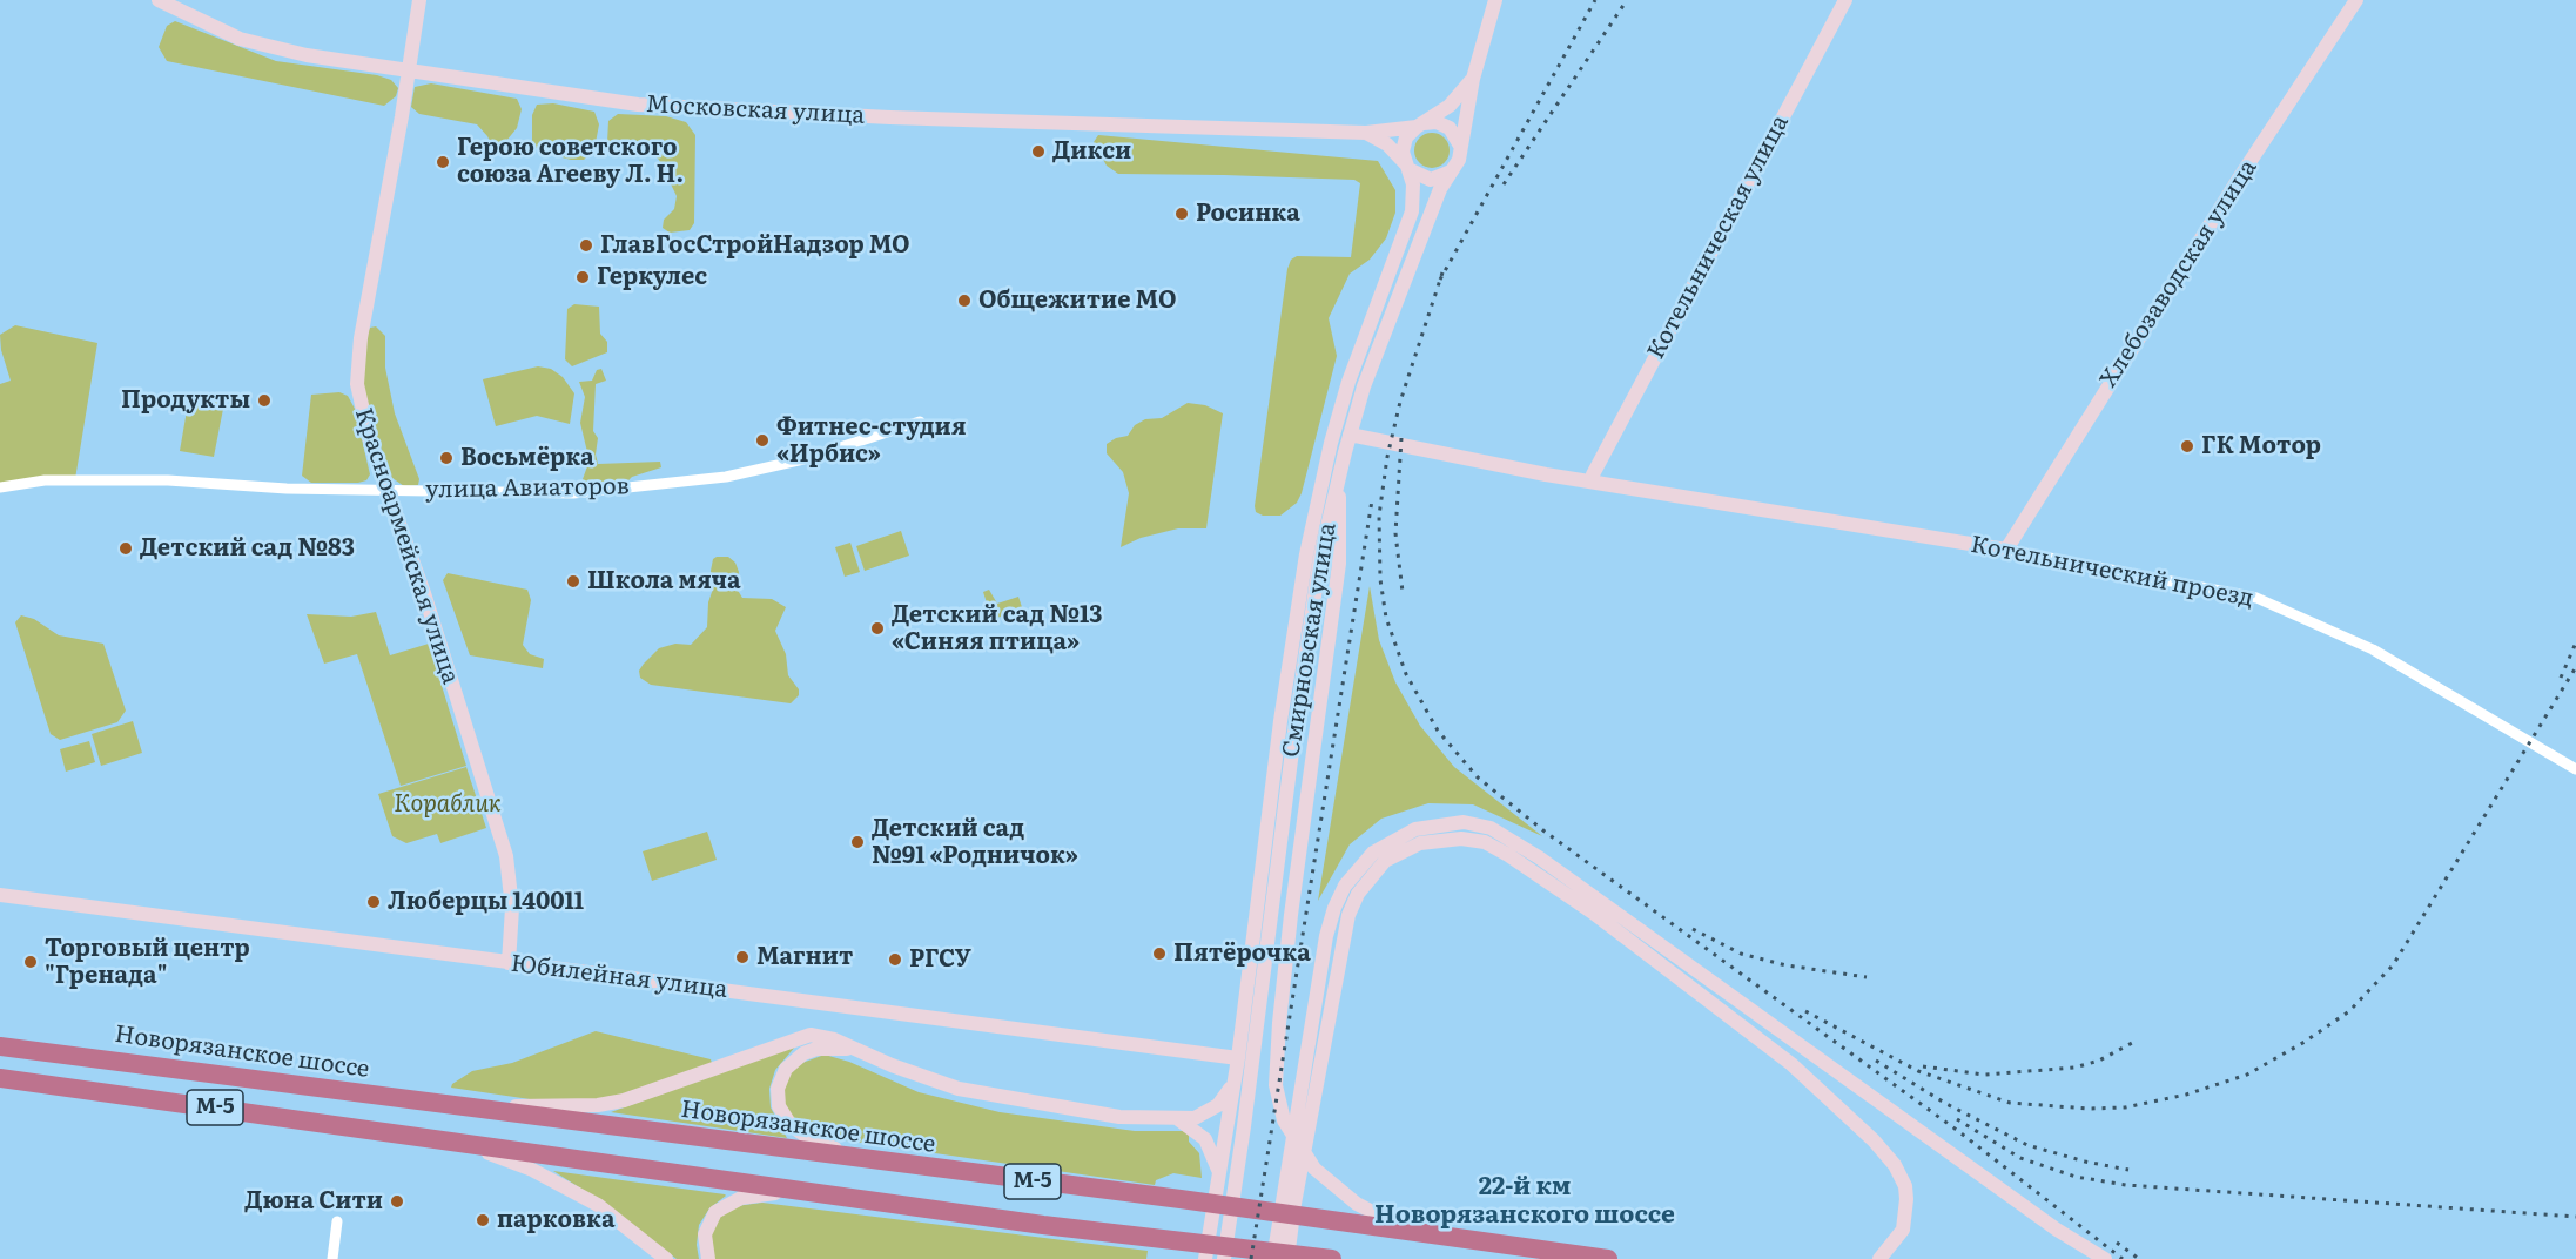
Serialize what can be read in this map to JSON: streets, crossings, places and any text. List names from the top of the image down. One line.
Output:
{"streets":{"highway":["Новорязанское шоссе","М-5"],"main road":["Московская улица","Котельническая улица","Хлебозаводская улица","Красноармейская улица","Котельнический проезд","Смирновская улица","Юбилейная улица"],"street":["улица Авиаторов"]},"crossings":[["Московская улица","Красноармейская улица"],["Московская улица","Смирновская улица"],["Котельническая улица","Котельнический проезд"],["Хлебозаводская улица","Котельнический проезд"],["улица Авиаторов","Красноармейская улица"],["Красноармейская улица","Юбилейная улица"],["Котельнический проезд","Смирновская улица"],["Смирновская улица","Юбилейная улица"],["Смирновская улица","М-5"],["Новорязанское шоссе","М-5"]],"districts":["22-й км Новорязанского шоссе"],"parks":["Кораблик"],"places":["Дикси","Герою советского союза Агееву Л. Н.","Росинка","ГлавГосСтройНадзор МО","Геркулес","Общежитие МО","Продукты","Фитнес-студия «Ирбис»","ГК Мотор","Восьмёрка","Детский сад №83","Школа мяча","Детский сад №13 «Синяя птица»","Детский сад №91 «Родничок»","Люберцы 140011","Пятёрочка","Магнит","РГСУ","Торговый центр \"Гренада\"","Дюна Сити","парковка"]}
